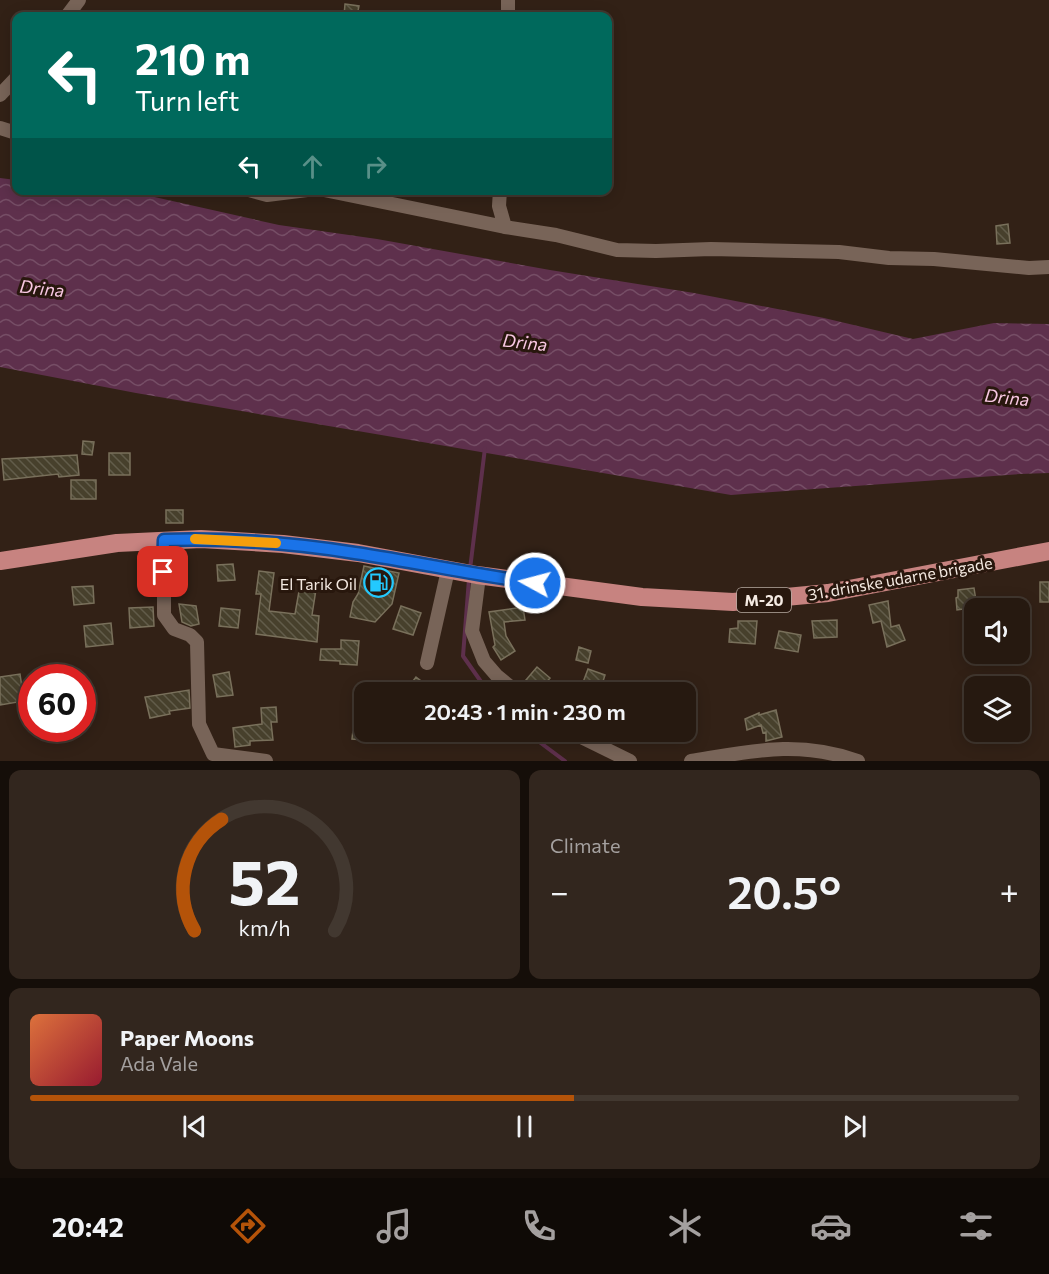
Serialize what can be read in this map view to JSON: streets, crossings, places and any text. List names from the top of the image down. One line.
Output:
{"streets":{"main road":["31. drinske udarne brigade","M-20"]},"water":["Drina"],"places":{"fuel station":["El Tarik Oil"]},"page":{"turn":["210 m","Turn left"],"limit":"60","trip":"20:43 · 1 min · 230 m","tile":"Climate","heat":["−","20.5°","+"],"song":["Paper Moons","Ada Vale"],"tabs":"20:42","gauge":["52","km/h"]}}
